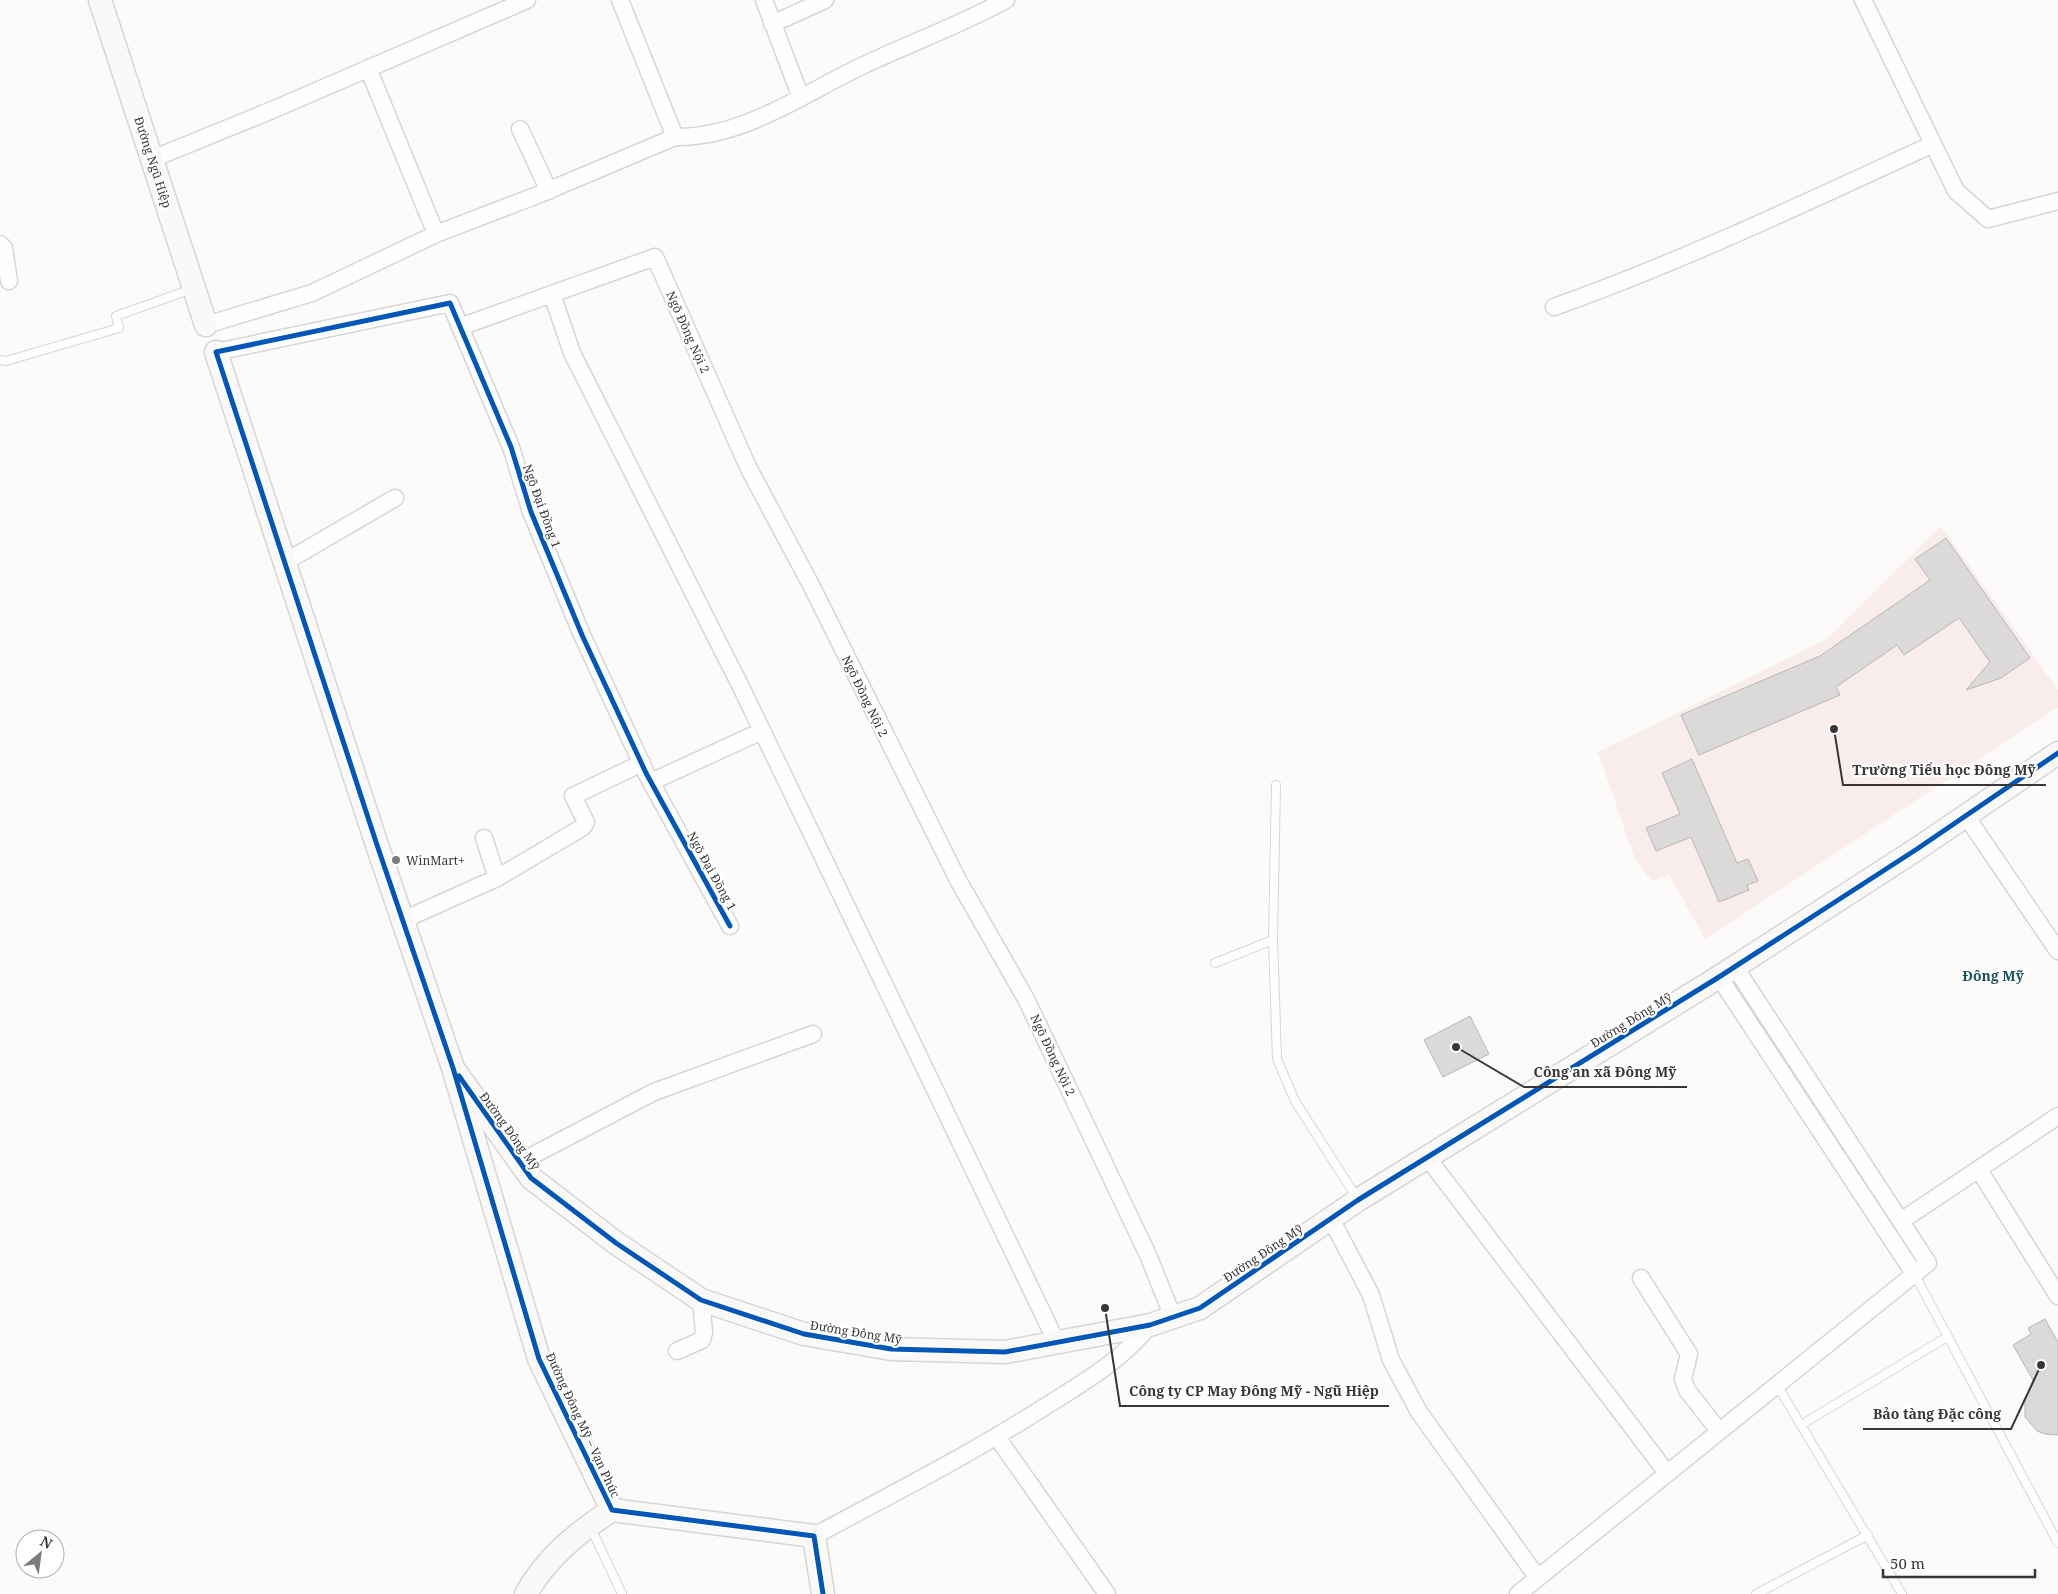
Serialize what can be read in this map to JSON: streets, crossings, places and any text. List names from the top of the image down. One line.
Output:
{"streets":{"street":["Đường Ngũ Hiệp","Ngõ Đồng Nội 2","Ngõ Đại Đồng 1","Đường Đông Mỹ","Đường Đông Mỹ – Vạn Phúc"]},"crossings":[["Ngõ Đồng Nội 2","Ngõ Đại Đồng 1"],["Ngõ Đồng Nội 2","Đường Đông Mỹ"],["Đường Đông Mỹ","Đường Đông Mỹ – Vạn Phúc"]],"districts":["Đông Mỹ"],"places":["Trường Tiểu học Đông Mỹ","WinMart+","Công an xã Đông Mỹ","Công ty CP May Đông Mỹ - Ngũ Hiệp","Bảo tàng Đặc công"],"scale_bar":"50 m","north":"top right"}
